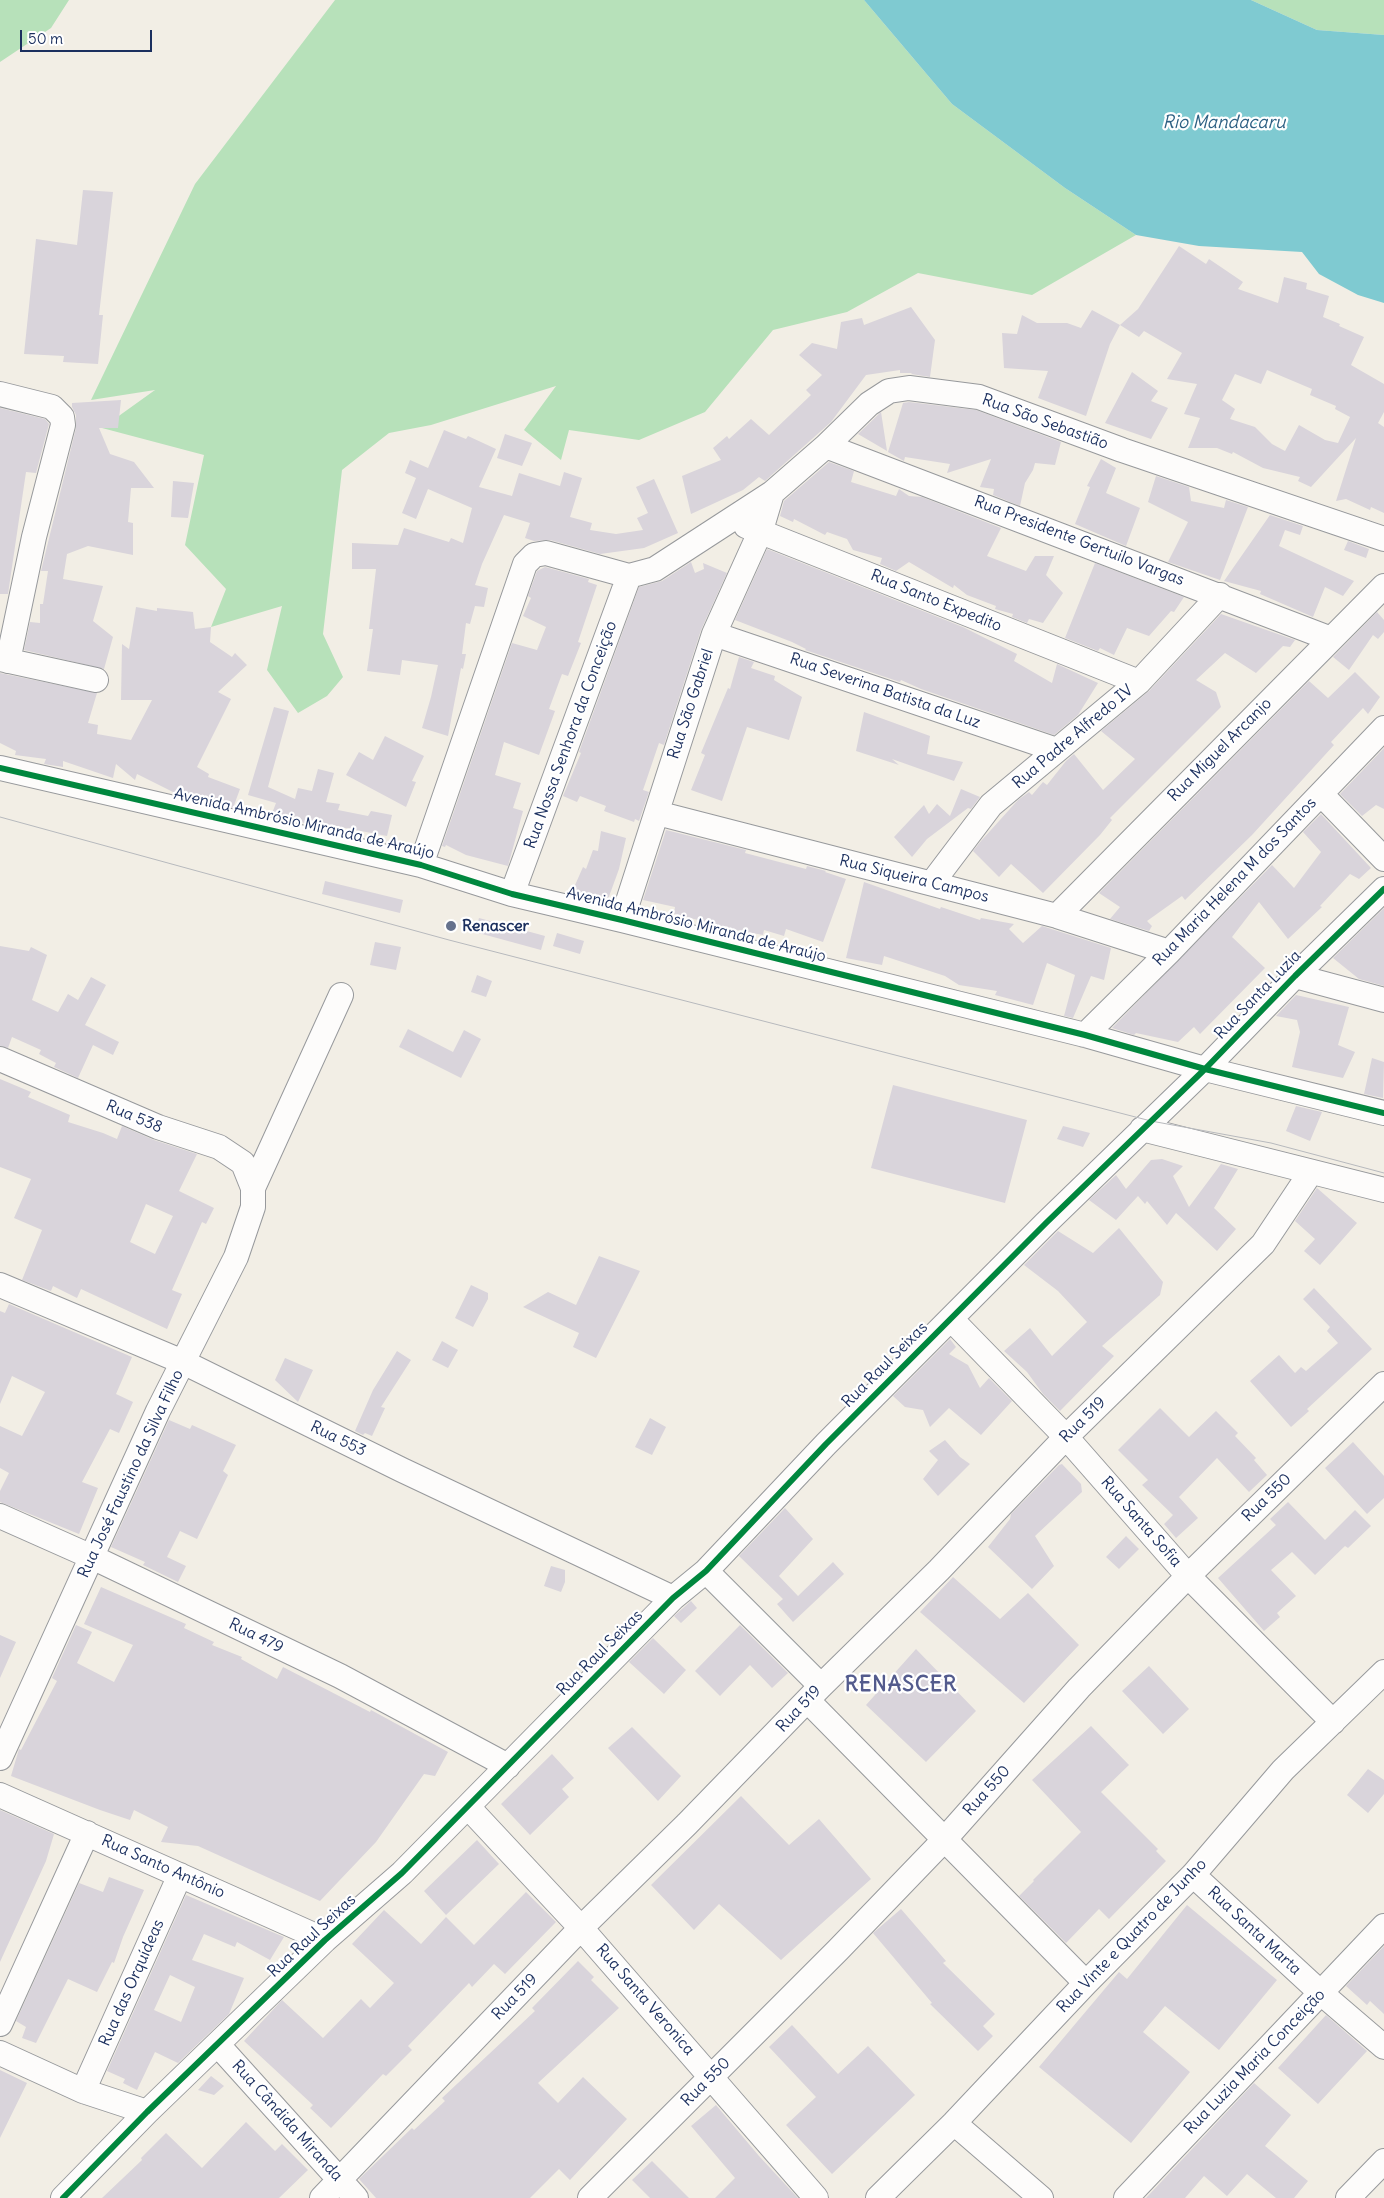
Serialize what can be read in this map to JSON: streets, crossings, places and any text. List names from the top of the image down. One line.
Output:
{"streets":{"street":["Rua São Sebastião","Rua Presidente Gertuilo Vargas","Rua Santo Expedito","Rua Severina Batista da Luz","Rua São Gabriel","Rua Nossa Senhora da Conceição","Rua Padre Alfredo IV","Rua Miguel Arcanjo","Avenida Ambrósio Miranda de Araújo","Rua Siqueira Campos","Rua Maria Helena M dos Santos","Rua Santa Luzia","Rua 538","Rua Raul Seixas","Rua 519","Rua 553","Rua José Faustino da Silva Filho","Rua 550","Rua Santa Sofia","Rua 479","Rua Santo Antônio","Rua Santa Marta","Rua Vinte e Quatro de Junho","Rua das Orquídeas","Rua Santa Veronica","Rua Luzia Maria Conceição","Rua Cândida Miranda"]},"crossings":[["Rua São Sebastião","Rua Presidente Gertuilo Vargas"],["Rua São Sebastião","Rua Santo Expedito"],["Rua São Sebastião","Rua São Gabriel"],["Rua São Sebastião","Rua Nossa Senhora da Conceição"],["Rua Presidente Gertuilo Vargas","Rua Padre Alfredo IV"],["Rua Presidente Gertuilo Vargas","Rua Miguel Arcanjo"],["Rua Santo Expedito","Rua São Gabriel"],["Rua Santo Expedito","Rua Padre Alfredo IV"],["Rua Severina Batista da Luz","Rua São Gabriel"],["Rua Severina Batista da Luz","Rua Padre Alfredo IV"],["Rua São Gabriel","Avenida Ambrósio Miranda de Araújo"],["Rua São Gabriel","Rua Siqueira Campos"],["Rua Nossa Senhora da Conceição","Avenida Ambrósio Miranda de Araújo"],["Rua Padre Alfredo IV","Rua Siqueira Campos"],["Rua Miguel Arcanjo","Rua Siqueira Campos"],["Avenida Ambrósio Miranda de Araújo","Rua Maria Helena M dos Santos"],["Avenida Ambrósio Miranda de Araújo","Rua Santa Luzia"],["Rua Siqueira Campos","Rua Maria Helena M dos Santos"],["Rua Santa Luzia","Rua Raul Seixas"],["Rua 538","Rua José Faustino da Silva Filho"],["Rua Raul Seixas","Rua 553"],["Rua Raul Seixas","Rua Santa Sofia"],["Rua Raul Seixas","Rua 479"],["Rua Raul Seixas","Rua Santo Antônio"],["Rua Raul Seixas","Rua Santa Veronica"],["Rua Raul Seixas","Rua Cândida Miranda"],["Rua 519","Rua Santa Sofia"],["Rua 519","Rua Santa Veronica"],["Rua 519","Rua Cândida Miranda"],["Rua 553","Rua José Faustino da Silva Filho"],["Rua José Faustino da Silva Filho","Rua 479"],["Rua 550","Rua Santa Sofia"],["Rua 550","Rua Santa Veronica"],["Rua Santa Sofia","Rua Vinte e Quatro de Junho"],["Rua Santo Antônio","Rua das Orquídeas"],["Rua Santa Marta","Rua Vinte e Quatro de Junho"],["Rua Santa Marta","Rua Luzia Maria Conceição"]],"districts":["RENASCER"],"water":["Rio Mandacaru"],"places":["Renascer"],"scale_bar":"50 m"}
